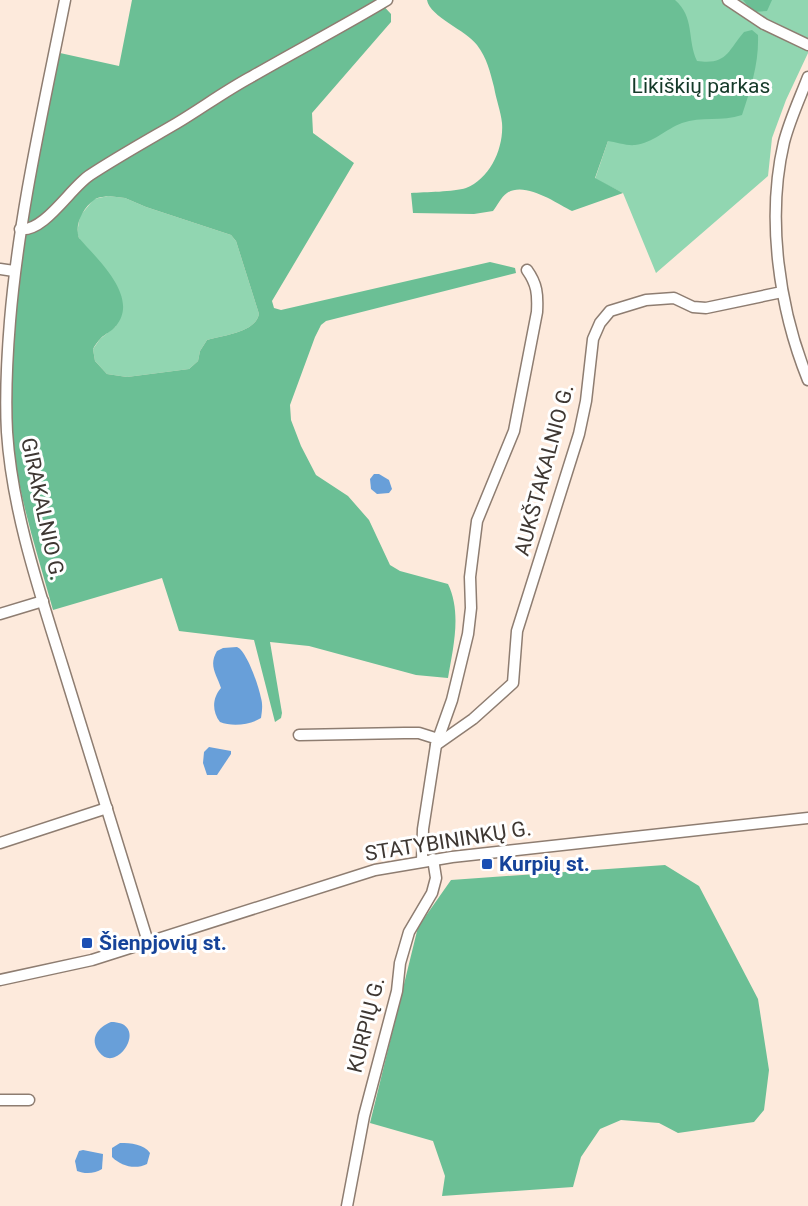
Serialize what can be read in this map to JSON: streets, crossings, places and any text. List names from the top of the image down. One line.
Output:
{"streets":{"street":["AUKŠTAKALNIO G.","GIRAKALNIO G.","STATYBININKŲ G.","KURPIŲ G."]},"crossings":[["AUKŠTAKALNIO G.","STATYBININKŲ G."],["AUKŠTAKALNIO G.","KURPIŲ G."],["GIRAKALNIO G.","STATYBININKŲ G."],["STATYBININKŲ G.","KURPIŲ G."]],"parks":["Likiškių parkas"],"places":{"transit":["Kurpių st.","Šienpjovių st."]}}
